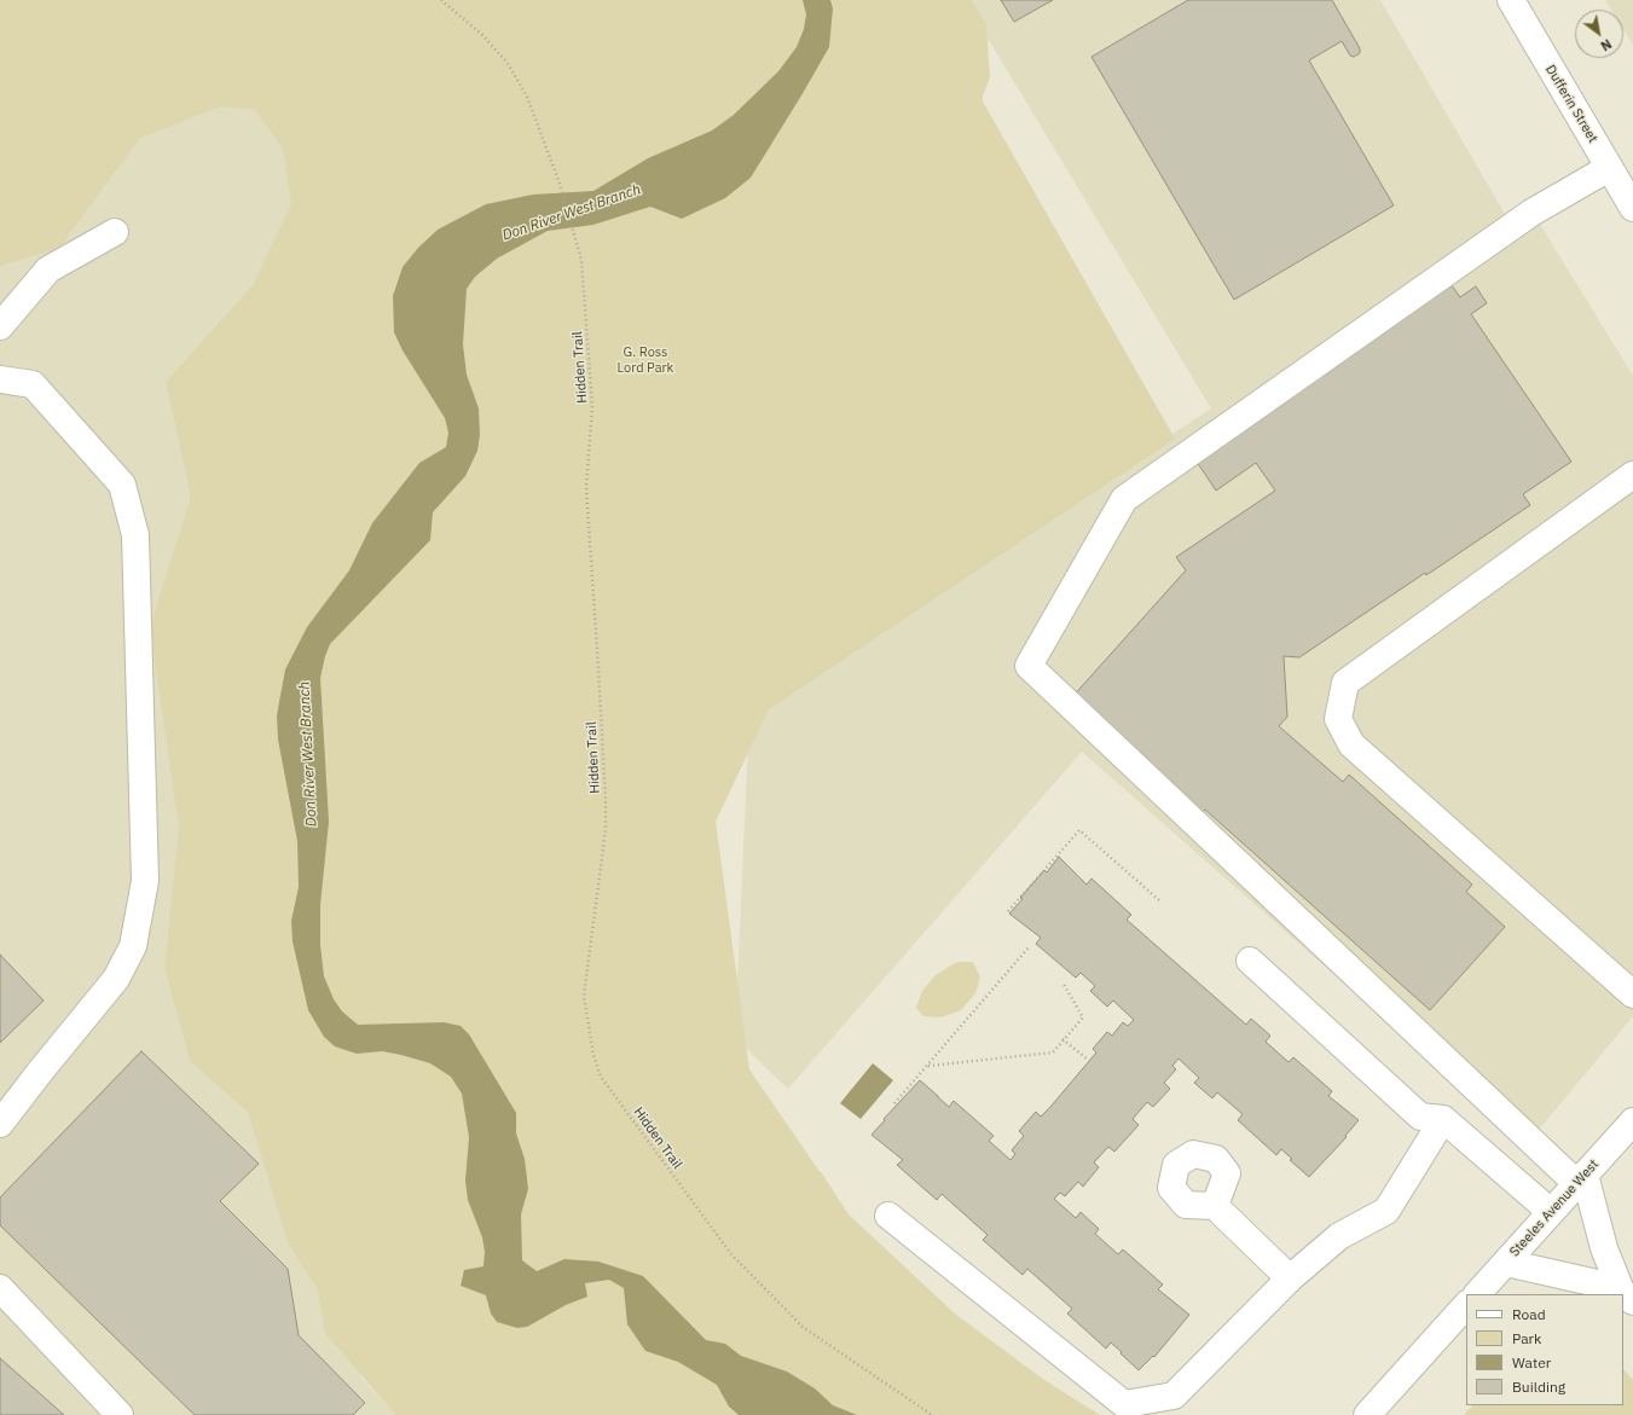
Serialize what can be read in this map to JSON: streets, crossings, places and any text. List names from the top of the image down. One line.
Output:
{"streets":{"main road":["Dufferin Street","Steeles Avenue West"],"path":["Hidden Trail"]},"water":["Don River West Branch"],"parks":["G. Ross Lord Park"],"legend":["Road","Park","Water","Building"],"north":"bottom right"}
